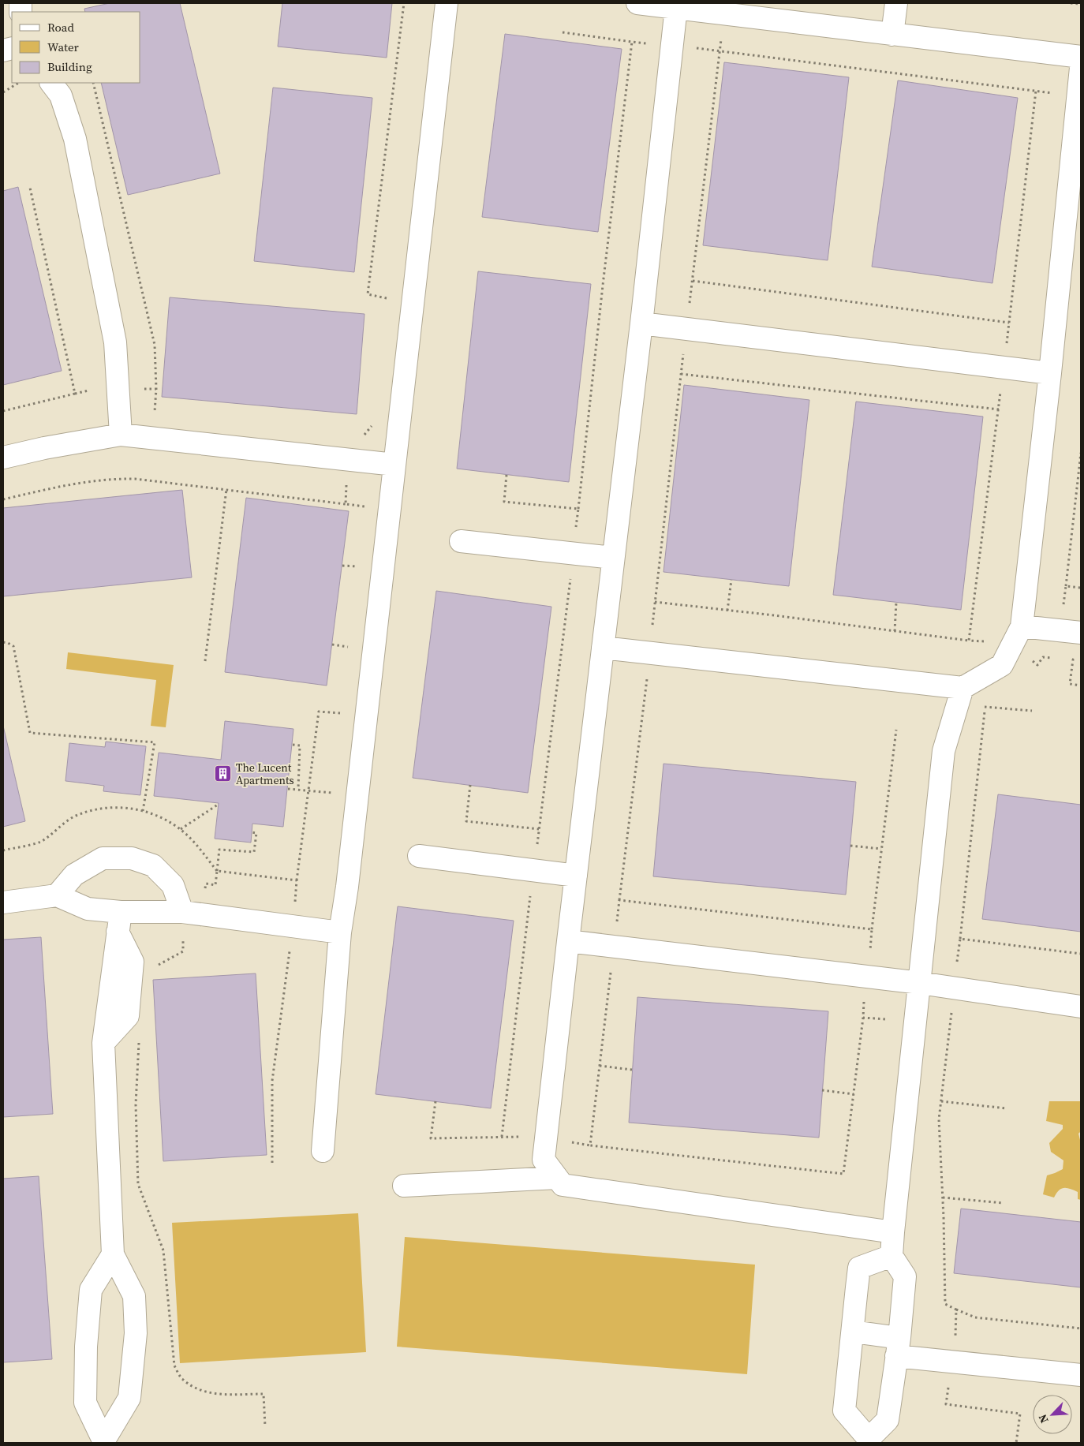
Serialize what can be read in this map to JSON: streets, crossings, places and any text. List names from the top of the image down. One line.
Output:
{"places":{"building":["The Lucent Apartments"]},"legend":["Road","Water","Building"],"north":"bottom left"}
